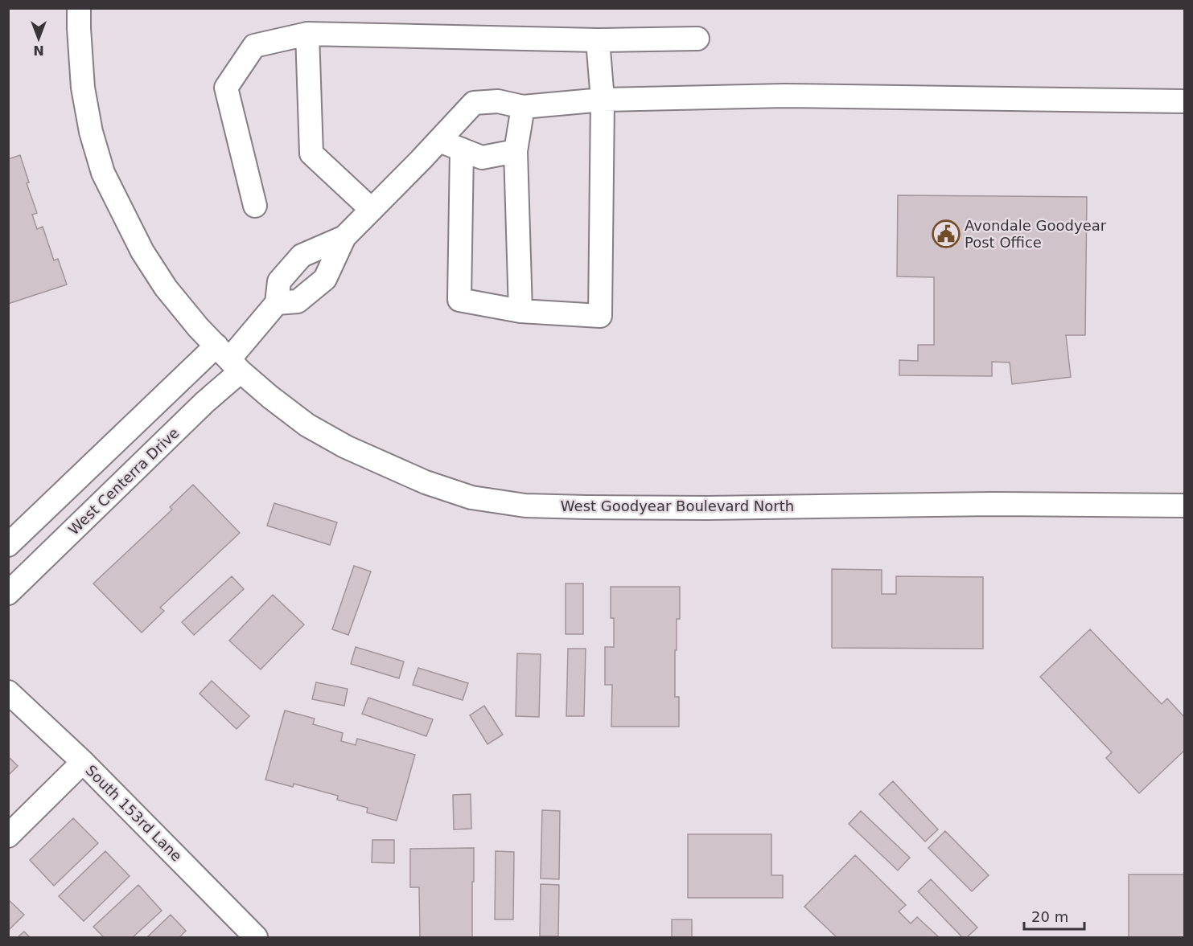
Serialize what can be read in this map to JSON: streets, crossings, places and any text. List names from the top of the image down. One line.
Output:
{"streets":{"street":["West Centerra Drive","West Goodyear Boulevard North","South 153rd Lane"]},"crossings":[["West Centerra Drive","West Goodyear Boulevard North"]],"places":{"public building":["Avondale Goodyear Post Office"]},"scale_bar":"20 m","north":"bottom"}
